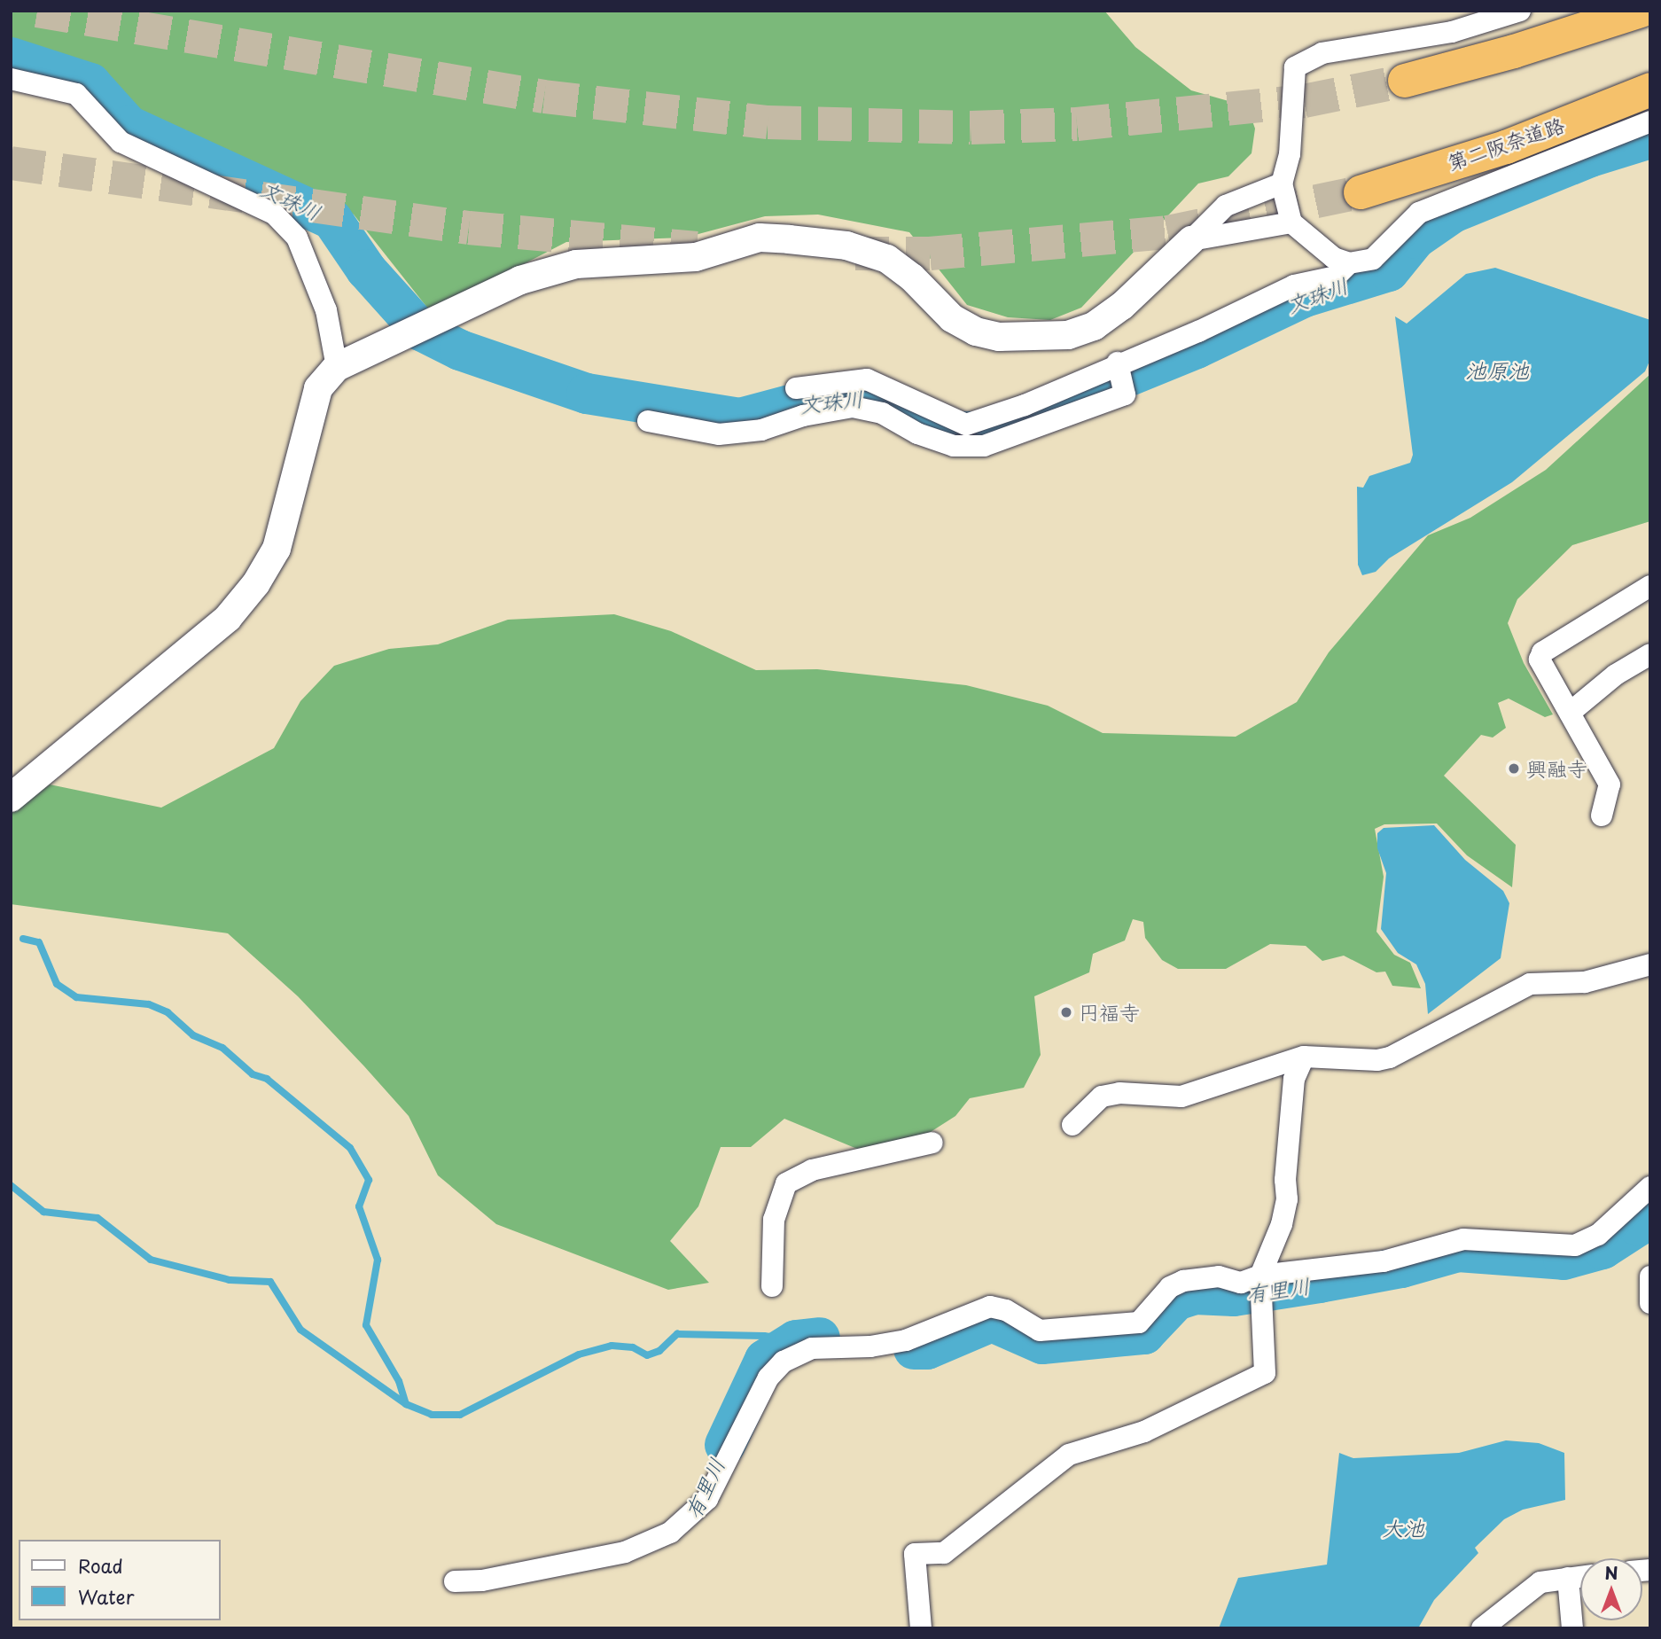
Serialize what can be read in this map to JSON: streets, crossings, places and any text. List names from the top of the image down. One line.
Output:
{"streets":{"highway":["第二阪奈道路"]},"water":["文珠川","池原池","有里川","大池"],"places":["興融寺","円福寺"],"legend":["Road","Water"],"north":"top"}
